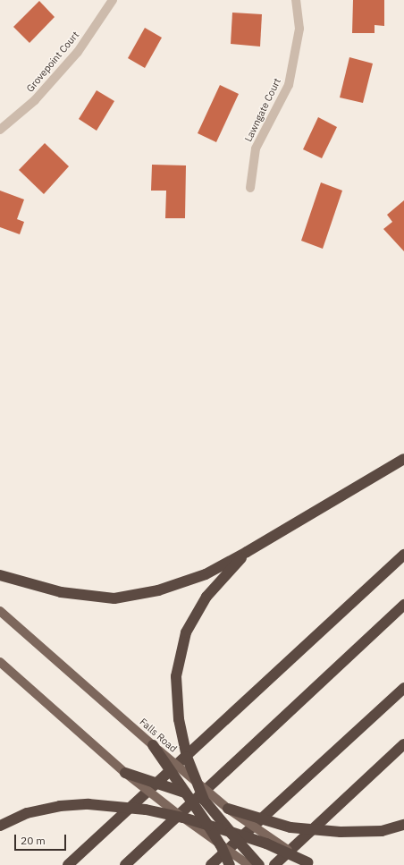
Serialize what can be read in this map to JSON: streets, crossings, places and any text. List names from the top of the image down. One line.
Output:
{"streets":{"main road":["Falls Road"],"street":["Grovepoint Court","Lawngate Court"]},"scale_bar":"20 m"}
